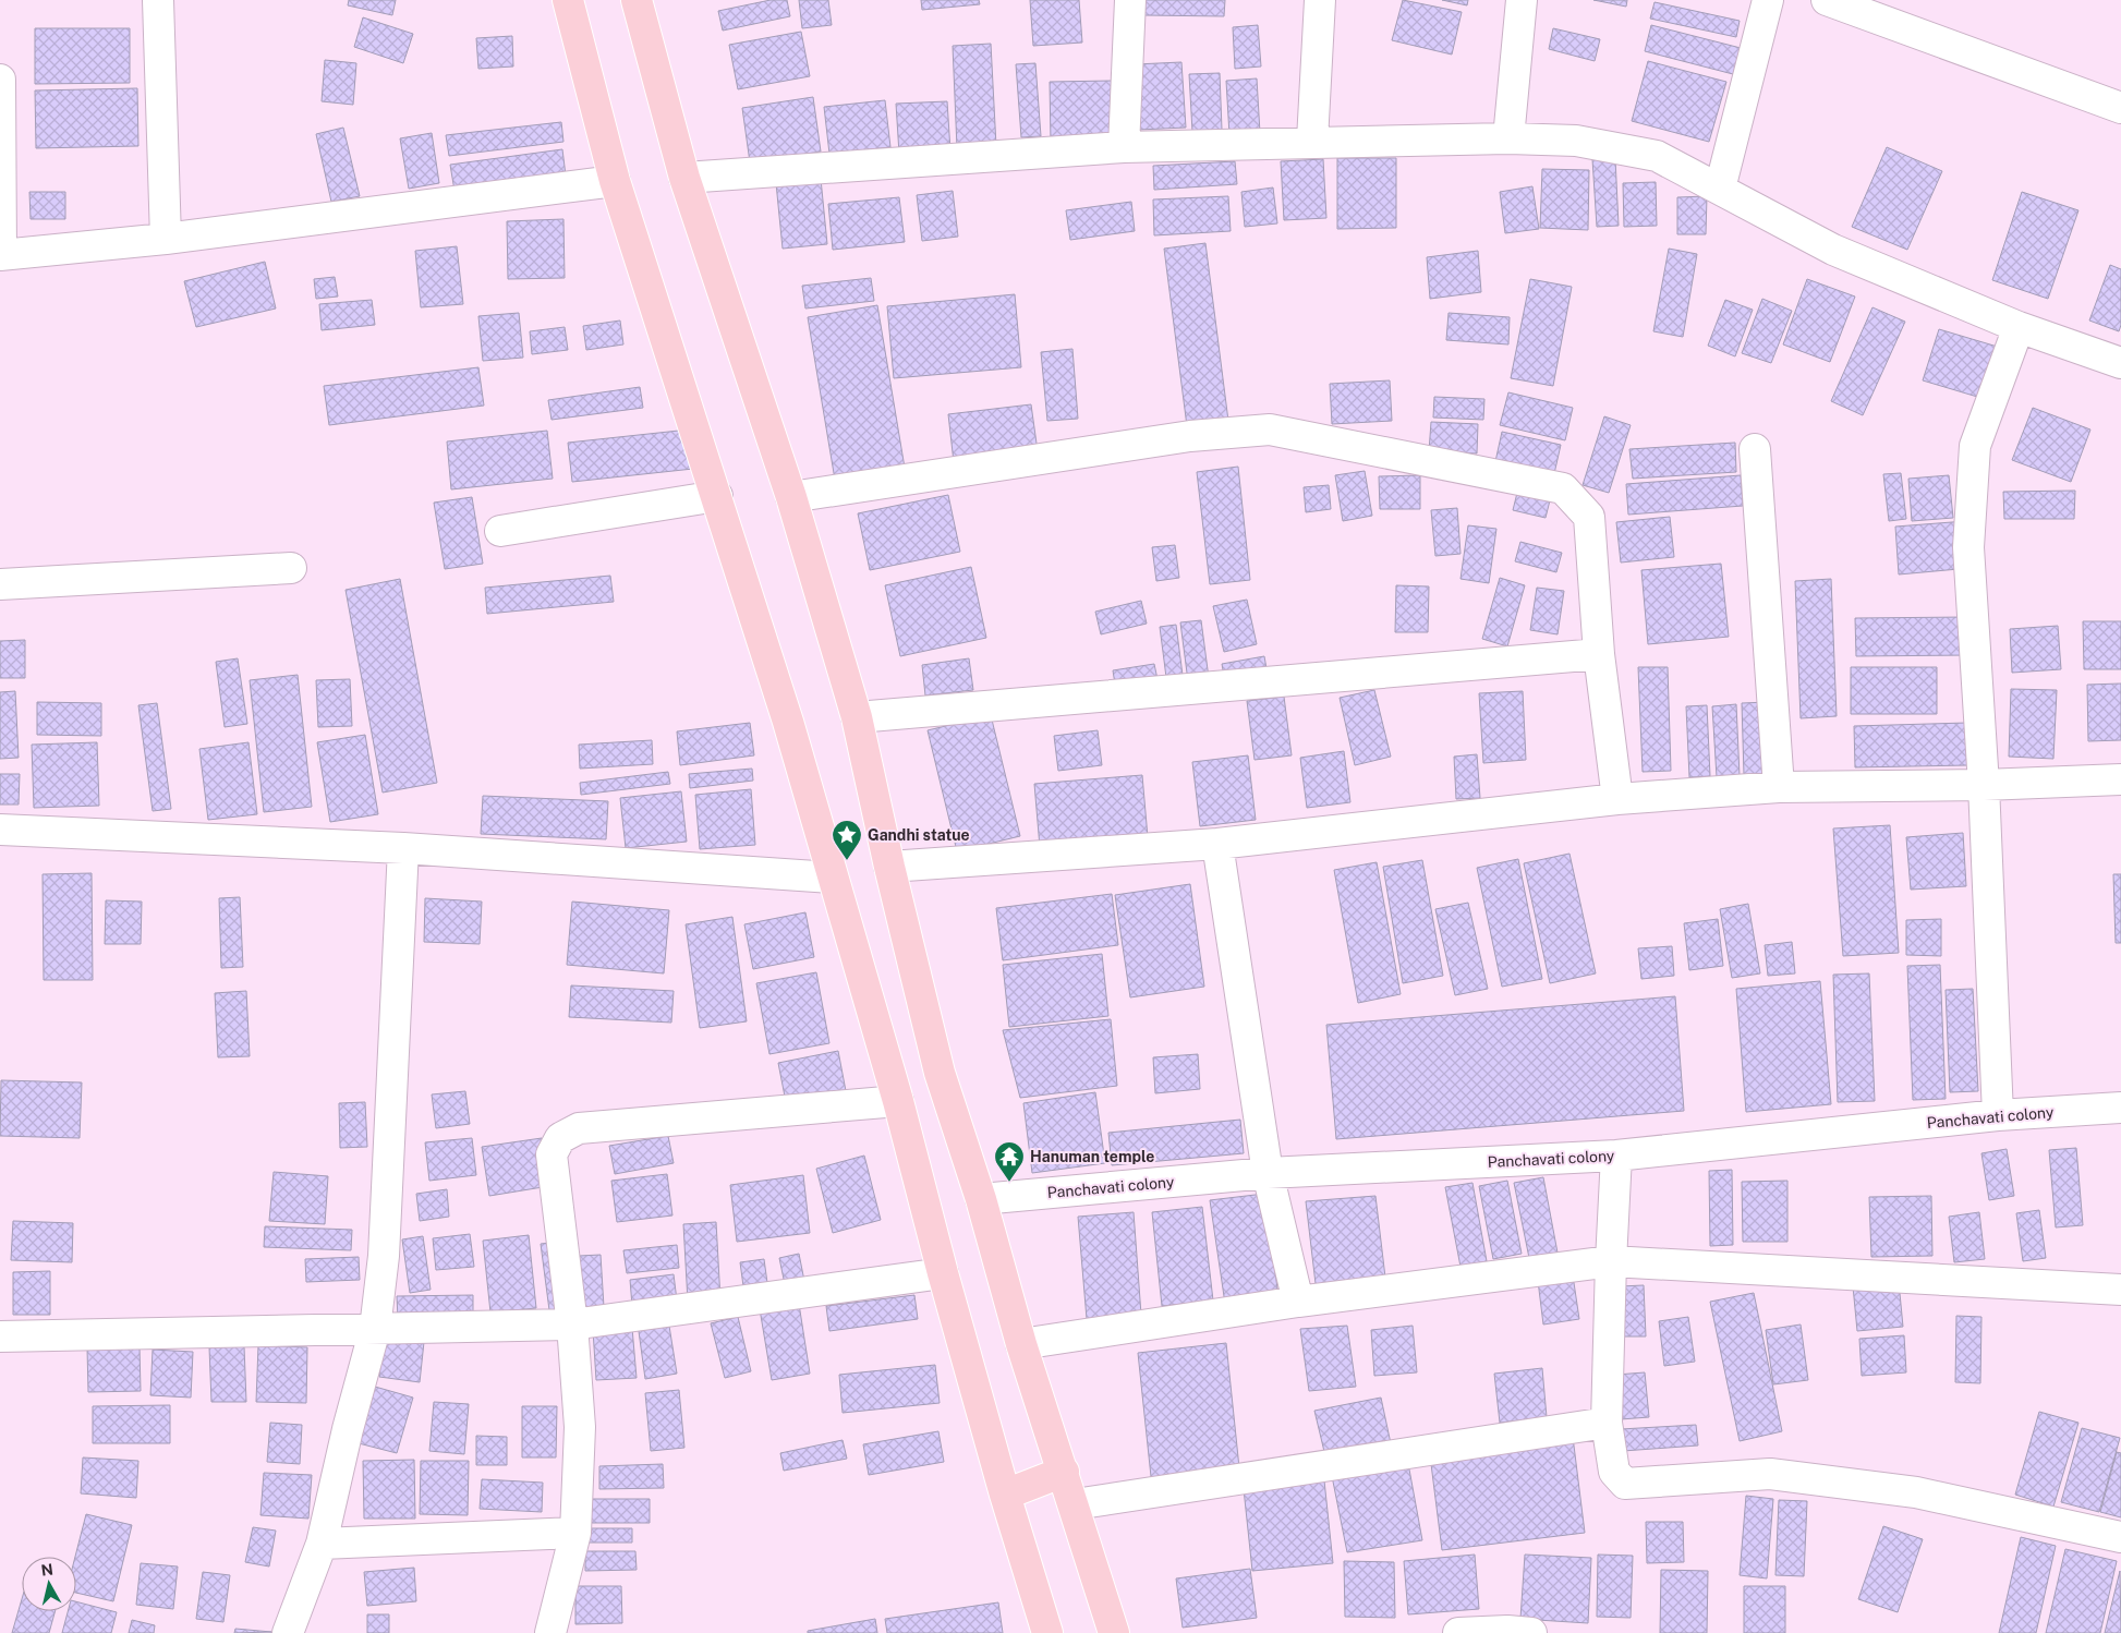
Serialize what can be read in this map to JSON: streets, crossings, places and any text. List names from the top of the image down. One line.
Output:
{"streets":{"street":["Panchavati colony"]},"places":{"place":["Gandhi statue"],"temple":["Hanuman temple"]},"north":"top"}
